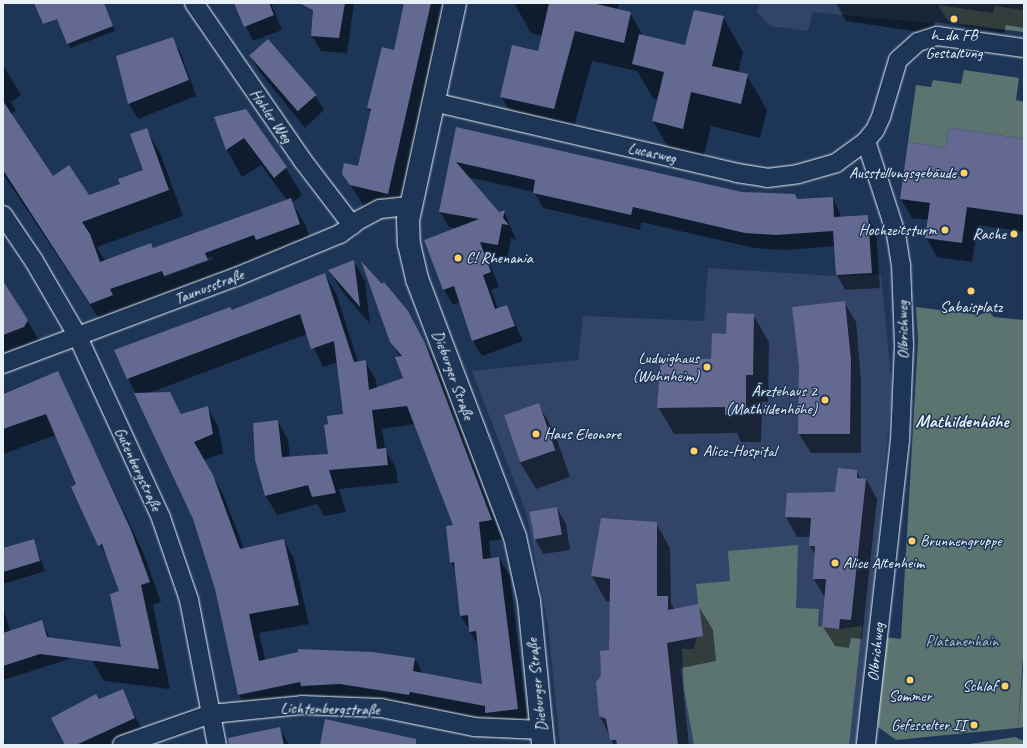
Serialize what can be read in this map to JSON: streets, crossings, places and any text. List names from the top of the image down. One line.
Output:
{"streets":{"main road":["Dieburger Straße"],"street":["Hohler Weg","Lucasweg","Taunusstraße","Olbrichweg","Gutenbergstraße","Lichtenbergstraße"]},"crossings":[["Hohler Weg","Taunusstraße"],["Lucasweg","Olbrichweg"],["Lucasweg","Dieburger Straße"],["Taunusstraße","Dieburger Straße"],["Taunusstraße","Gutenbergstraße"],["Dieburger Straße","Lichtenbergstraße"],["Gutenbergstraße","Lichtenbergstraße"]],"districts":["Mathildenhöhe"],"parks":["Platanenhain"],"places":["h_da FB Gestaltung","Ausstellungsgebäude","Hochzeitsturm","Rache","C! Rhenania","Sabaisplatz","Ludwighaus (Wohnheim)","Ärztehaus 2 (Mathildenhöhe)","Haus Eleonore","Alice-Hospital","Brunnengruppe","Alice Altenheim","Sommer","Schlaf","Gefesselter II"]}
